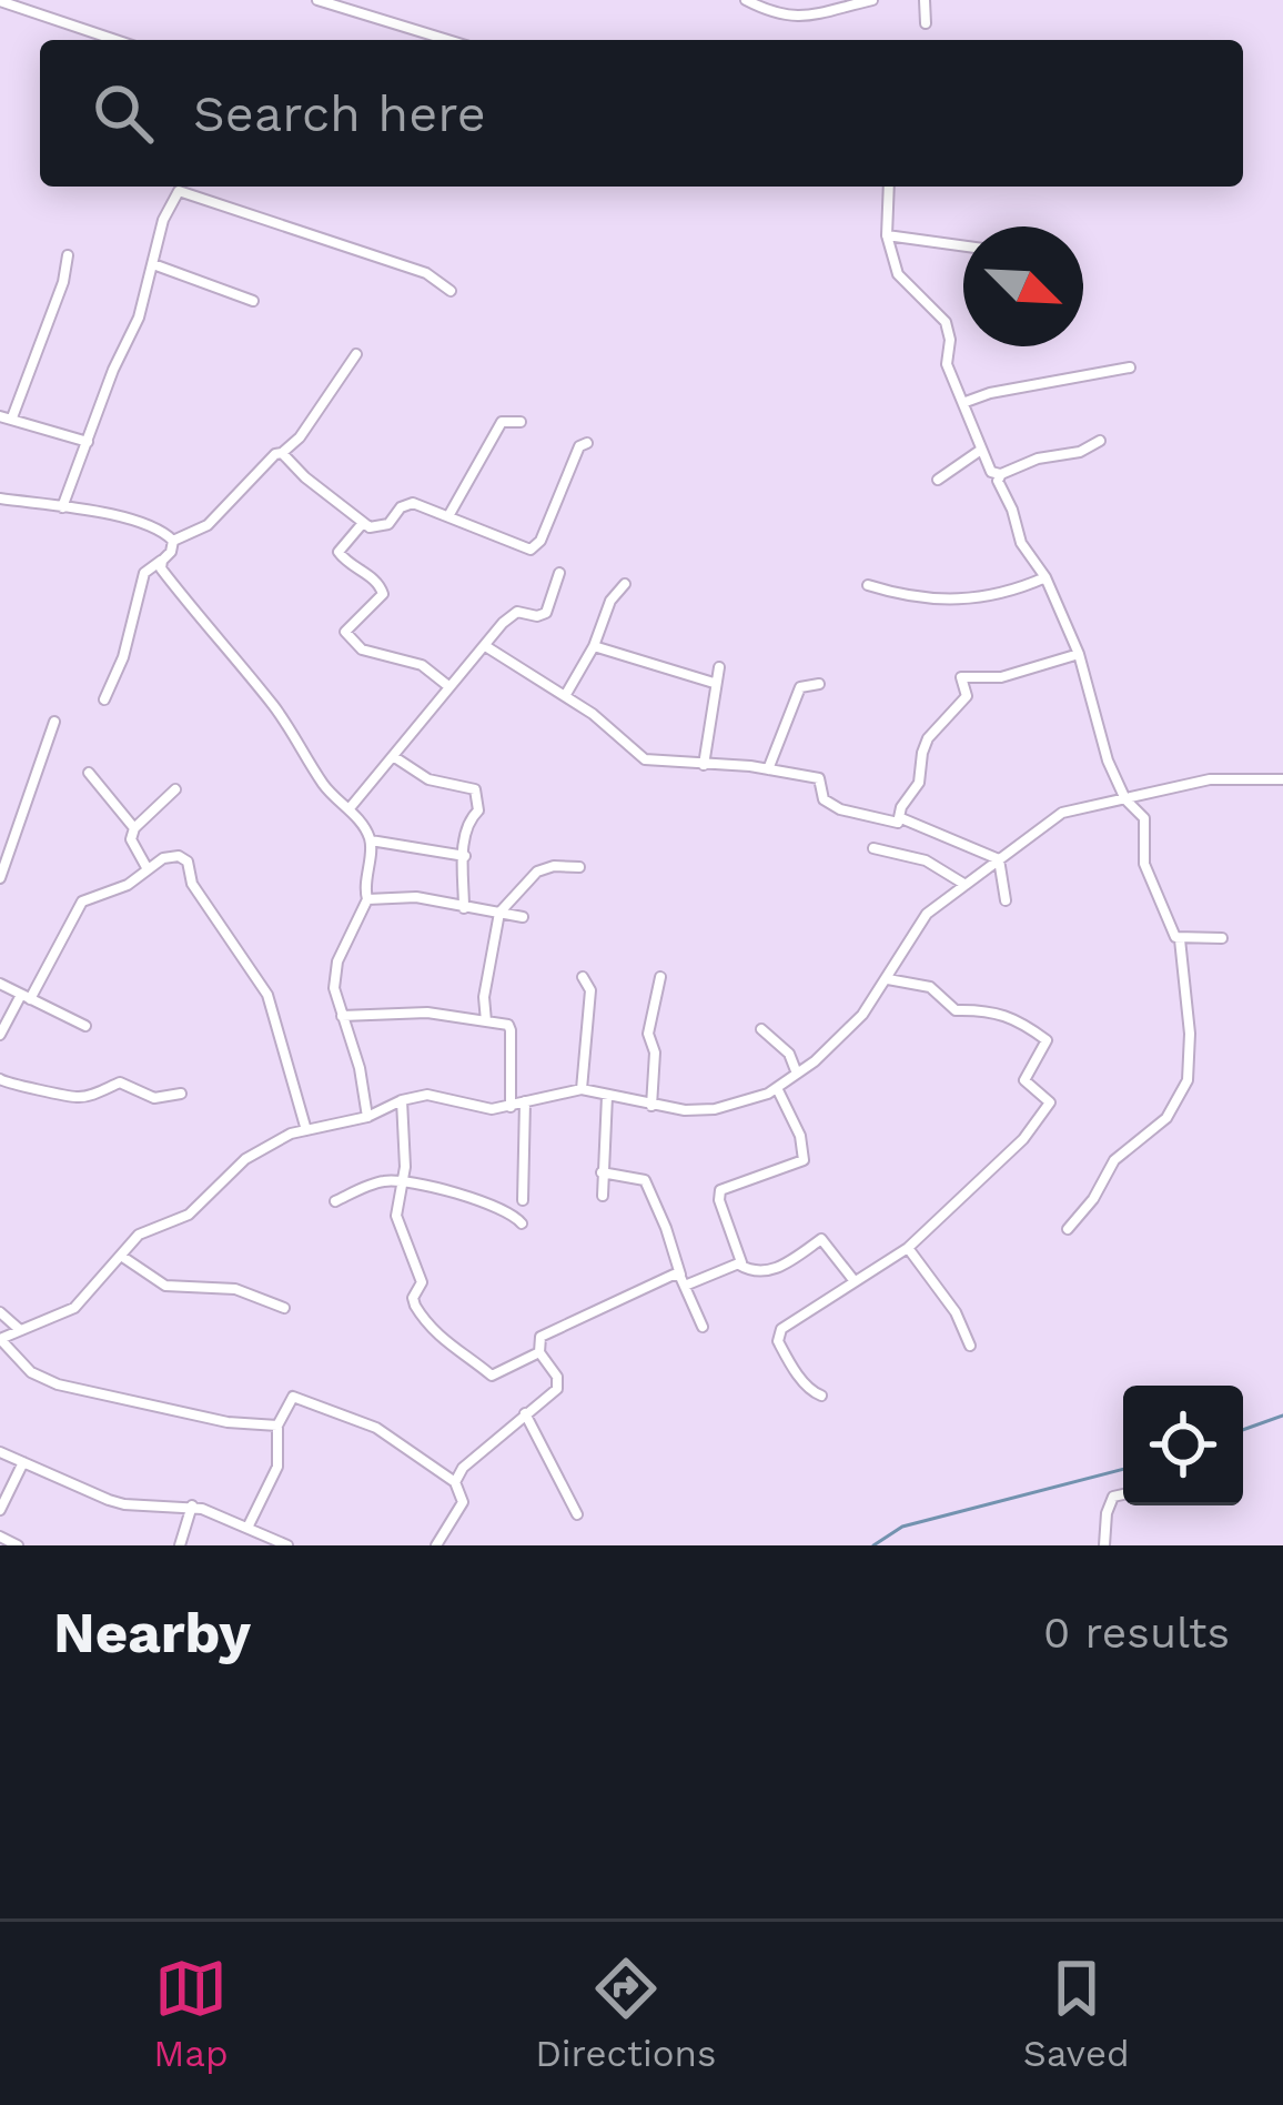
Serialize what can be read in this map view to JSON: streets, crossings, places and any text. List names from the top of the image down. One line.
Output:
{"north":"bottom right","page":{"search":"Search here","heading":["Nearby","0 results"],"nav":["Map","Directions","Saved"]}}
